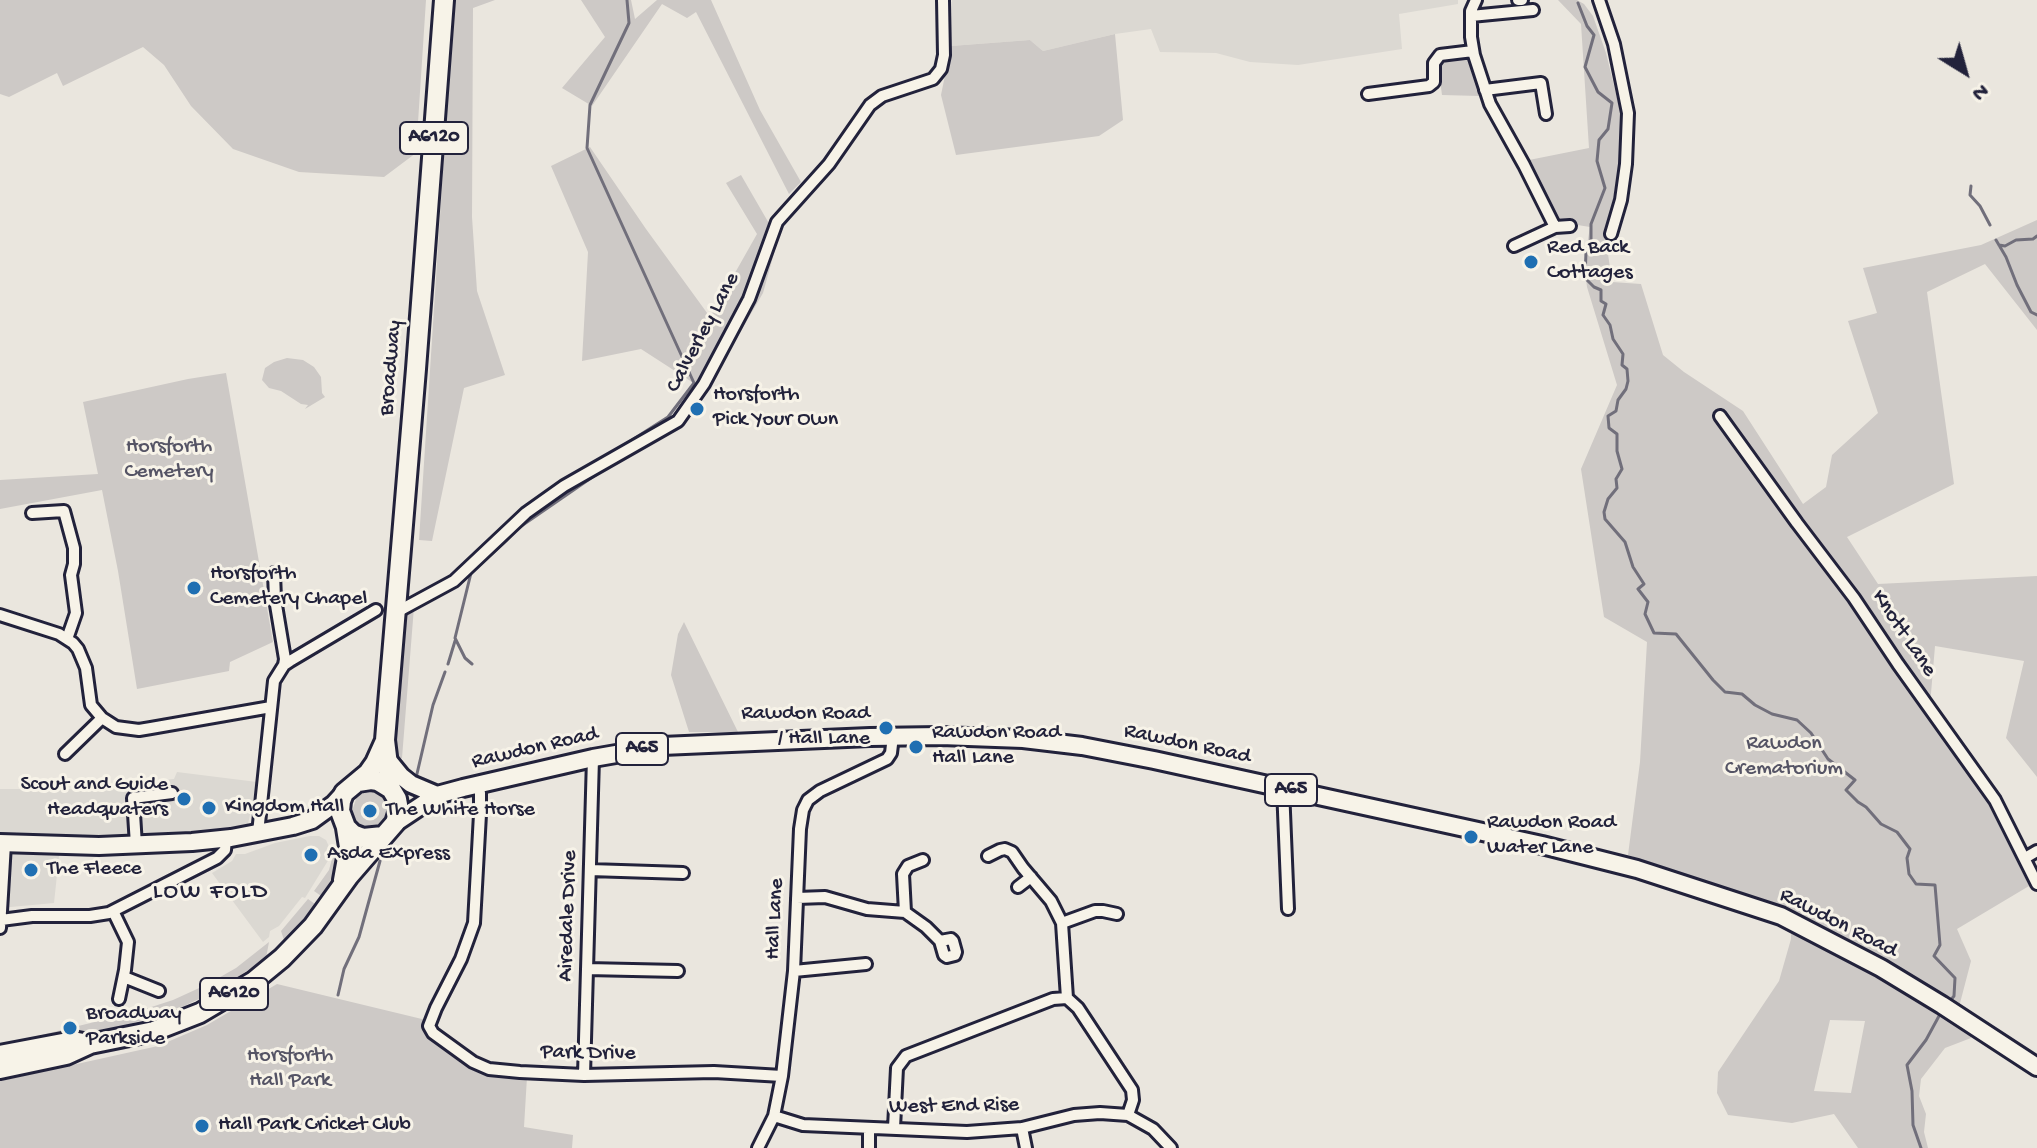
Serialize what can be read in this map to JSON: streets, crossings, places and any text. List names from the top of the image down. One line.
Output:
{"streets":{"highway":["A6120","Broadway"],"main road":["Rawdon Road","A65"],"street":["Calverley Lane","Knott Lane","Airedale Drive","Hall Lane","Park Drive","West End Rise"]},"crossings":[["A6120","Broadway"],["A6120","Rawdon Road"],["Calverley Lane","Broadway"],["Rawdon Road","Airedale Drive"],["Rawdon Road","Hall Lane"],["Rawdon Road","Park Drive"],["Airedale Drive","Park Drive"],["Hall Lane","Park Drive"],["Hall Lane","West End Rise"]],"districts":["LOW FOLD"],"parks":["Horsforth Cemetery","Rawdon Crematorium","Horsforth Hall Park"],"places":["Red Back Cottages","Horsforth Pick Your Own","Horsforth Cemetery Chapel","Rawdon Road / Hall Lane","Rawdon Road Hall Lane","Scout and Guide Headquaters","Kingdom Hall","The White Horse","Rawdon Road Water Lane","Asda Express","The Fleece","Broadway Parkside","Hall Park Cricket Club"],"north":"bottom right"}
